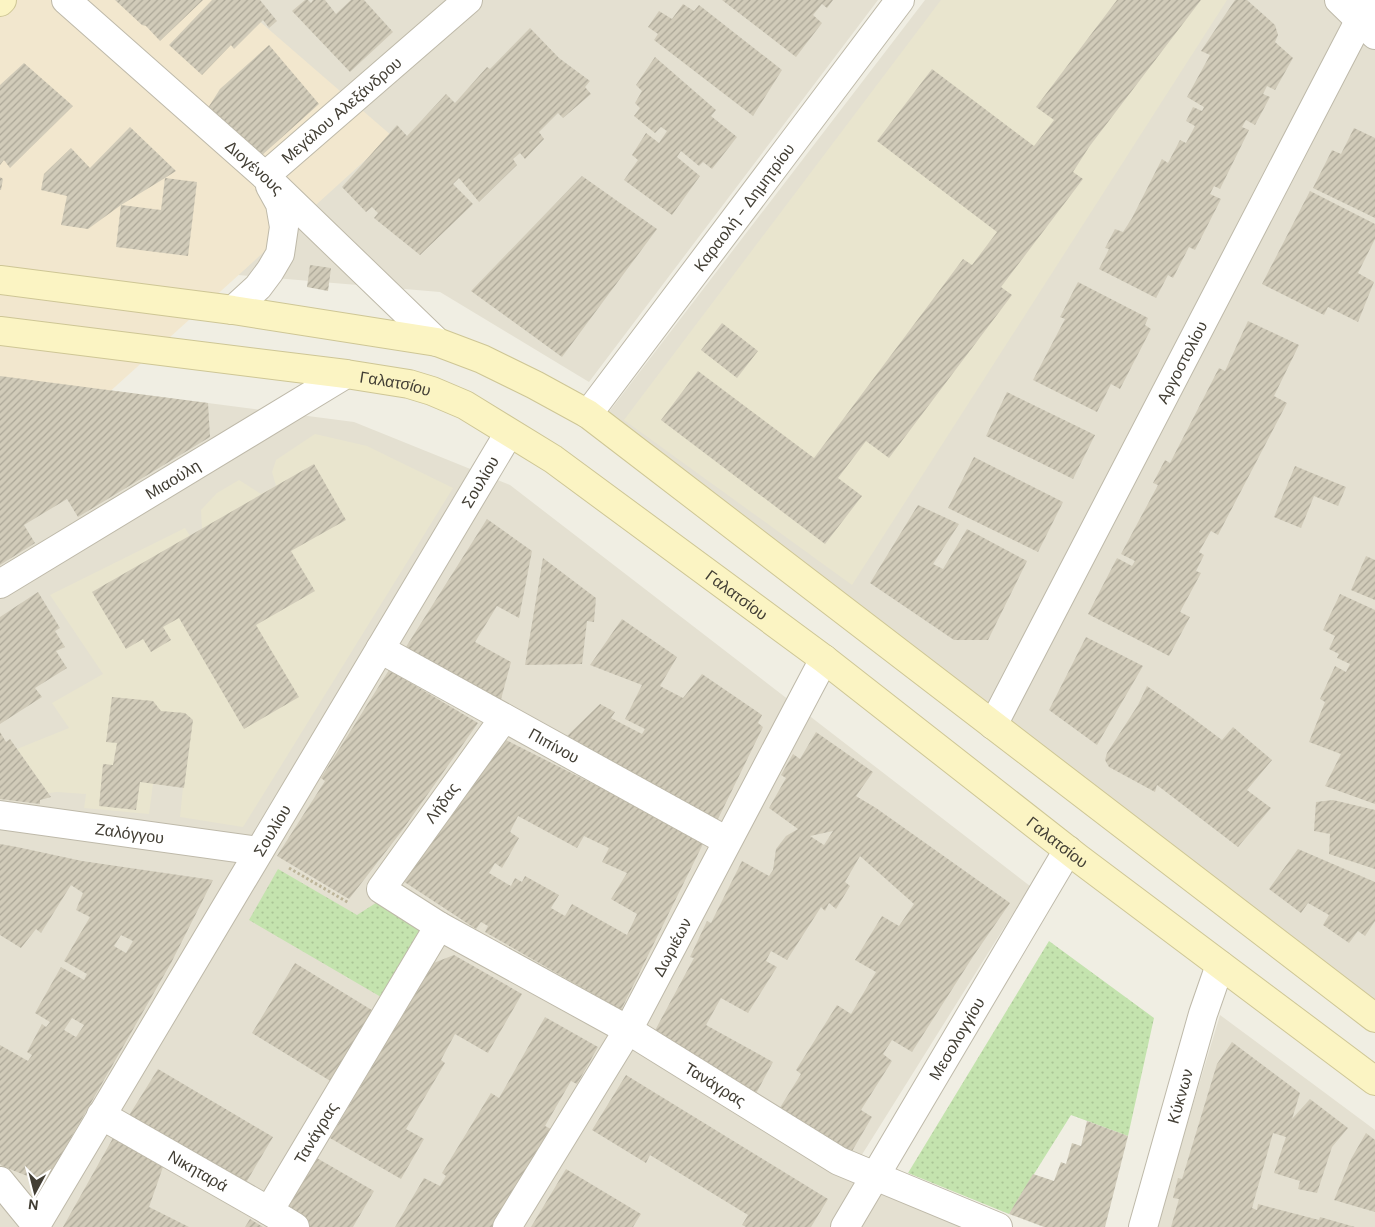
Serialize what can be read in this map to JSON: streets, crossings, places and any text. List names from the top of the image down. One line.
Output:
{"streets":{"main road":["Γαλατσίου"],"street":["Μεγάλου Αλεξάνδρου","Διογένους","Καραολή - Δημητρίου","Αργοστολίου","Μιαούλη","Σουλίου","Πιπίνου","Λήδας","Ζαλόγγου","Δωριέων","Μεσολογγίου","Τανάγρας","Κύκνων","Νικηταρά"]},"crossings":[["Μεγάλου Αλεξάνδρου","Διογένους"],["Γαλατσίου","Μιαούλη"],["Γαλατσίου","Σουλίου"],["Γαλατσίου","Δωριέων"],["Γαλατσίου","Μεσολογγίου"],["Γαλατσίου","Κύκνων"],["Σουλίου","Πιπίνου"],["Σουλίου","Ζαλόγγου"],["Σουλίου","Νικηταρά"],["Πιπίνου","Λήδας"],["Πιπίνου","Δωριέων"],["Λήδας","Τανάγρας"],["Δωριέων","Τανάγρας"],["Μεσολογγίου","Τανάγρας"],["Τανάγρας","Νικηταρά"]],"north":"bottom"}
